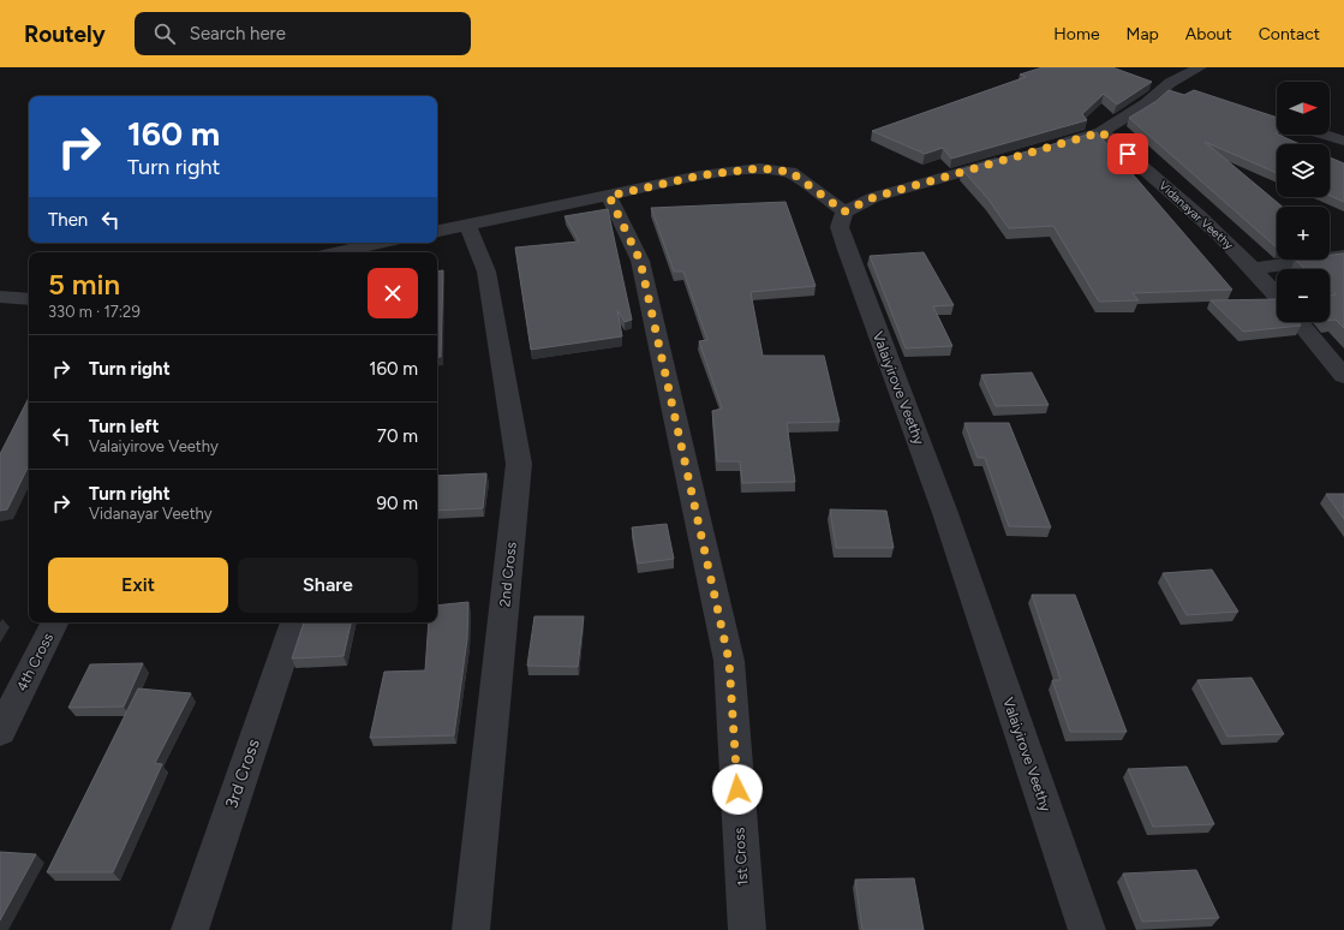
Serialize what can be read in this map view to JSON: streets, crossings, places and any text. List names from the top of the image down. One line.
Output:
{"streets":{"street":["Vidanayar Veethy","Valaiyirove Veethy","2nd Cross","4th Cross","3rd Cross","1st Cross"]},"north":"right","page":{"header":"Routely","search":"Search here","nav":["Home","Map","About","Contact"],"map_buttons":["+","−"],"turn":["160 m","Turn right"],"then":"Then","heading":["5 min","330 m · 17:29"],"list":[{"name":"Turn right","value":"160 m"},{"name":"Turn left","note":"Valaiyirove Veethy","value":"70 m"},{"name":"Turn right","note":"Vidanayar Veethy","value":"90 m"}],"buttons":["Exit","Share"]}}
